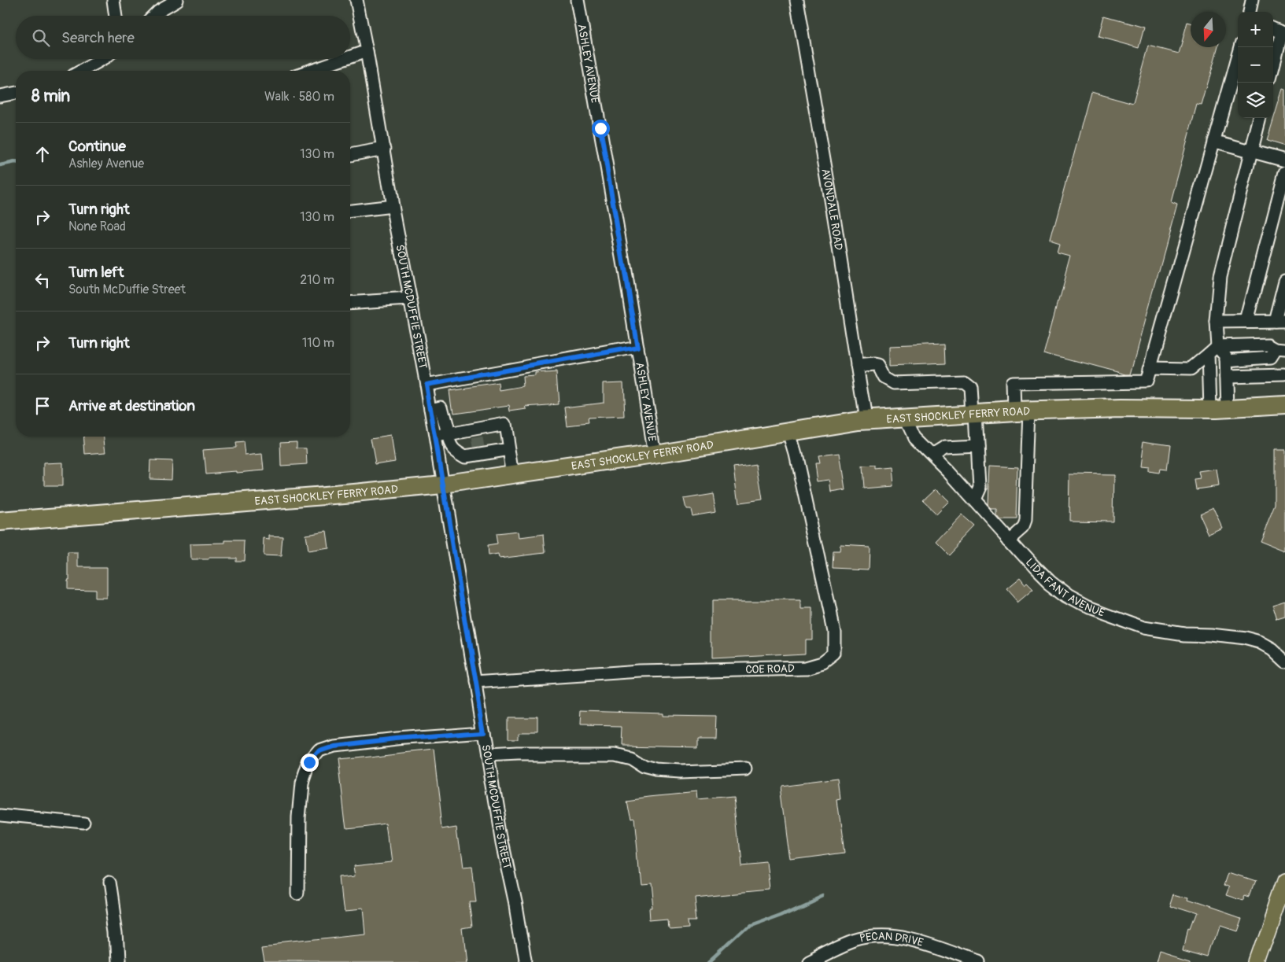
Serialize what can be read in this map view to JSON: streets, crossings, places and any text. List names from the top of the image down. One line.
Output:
{"streets":{"highway":["EAST SHOCKLEY FERRY ROAD"],"street":["ASHLEY AVENUE","AVONDALE ROAD","SOUTH MCDUFFIE STREET","LIDA FANT AVENUE","COE ROAD","PECAN DRIVE"]},"crossings":[["ASHLEY AVENUE","EAST SHOCKLEY FERRY ROAD"],["AVONDALE ROAD","EAST SHOCKLEY FERRY ROAD"],["SOUTH MCDUFFIE STREET","EAST SHOCKLEY FERRY ROAD"],["SOUTH MCDUFFIE STREET","COE ROAD"],["EAST SHOCKLEY FERRY ROAD","LIDA FANT AVENUE"],["EAST SHOCKLEY FERRY ROAD","COE ROAD"]],"north":"bottom","page":{"map_buttons":["+","−"],"search":"Search here","heading":["8 min","Walk · 580 m"],"list":[["Continue","Ashley Avenue","130 m"],["Turn right","None Road","130 m"],["Turn left","South McDuffie Street","210 m"],["Turn right","110 m"],"Arrive at destination"]}}
